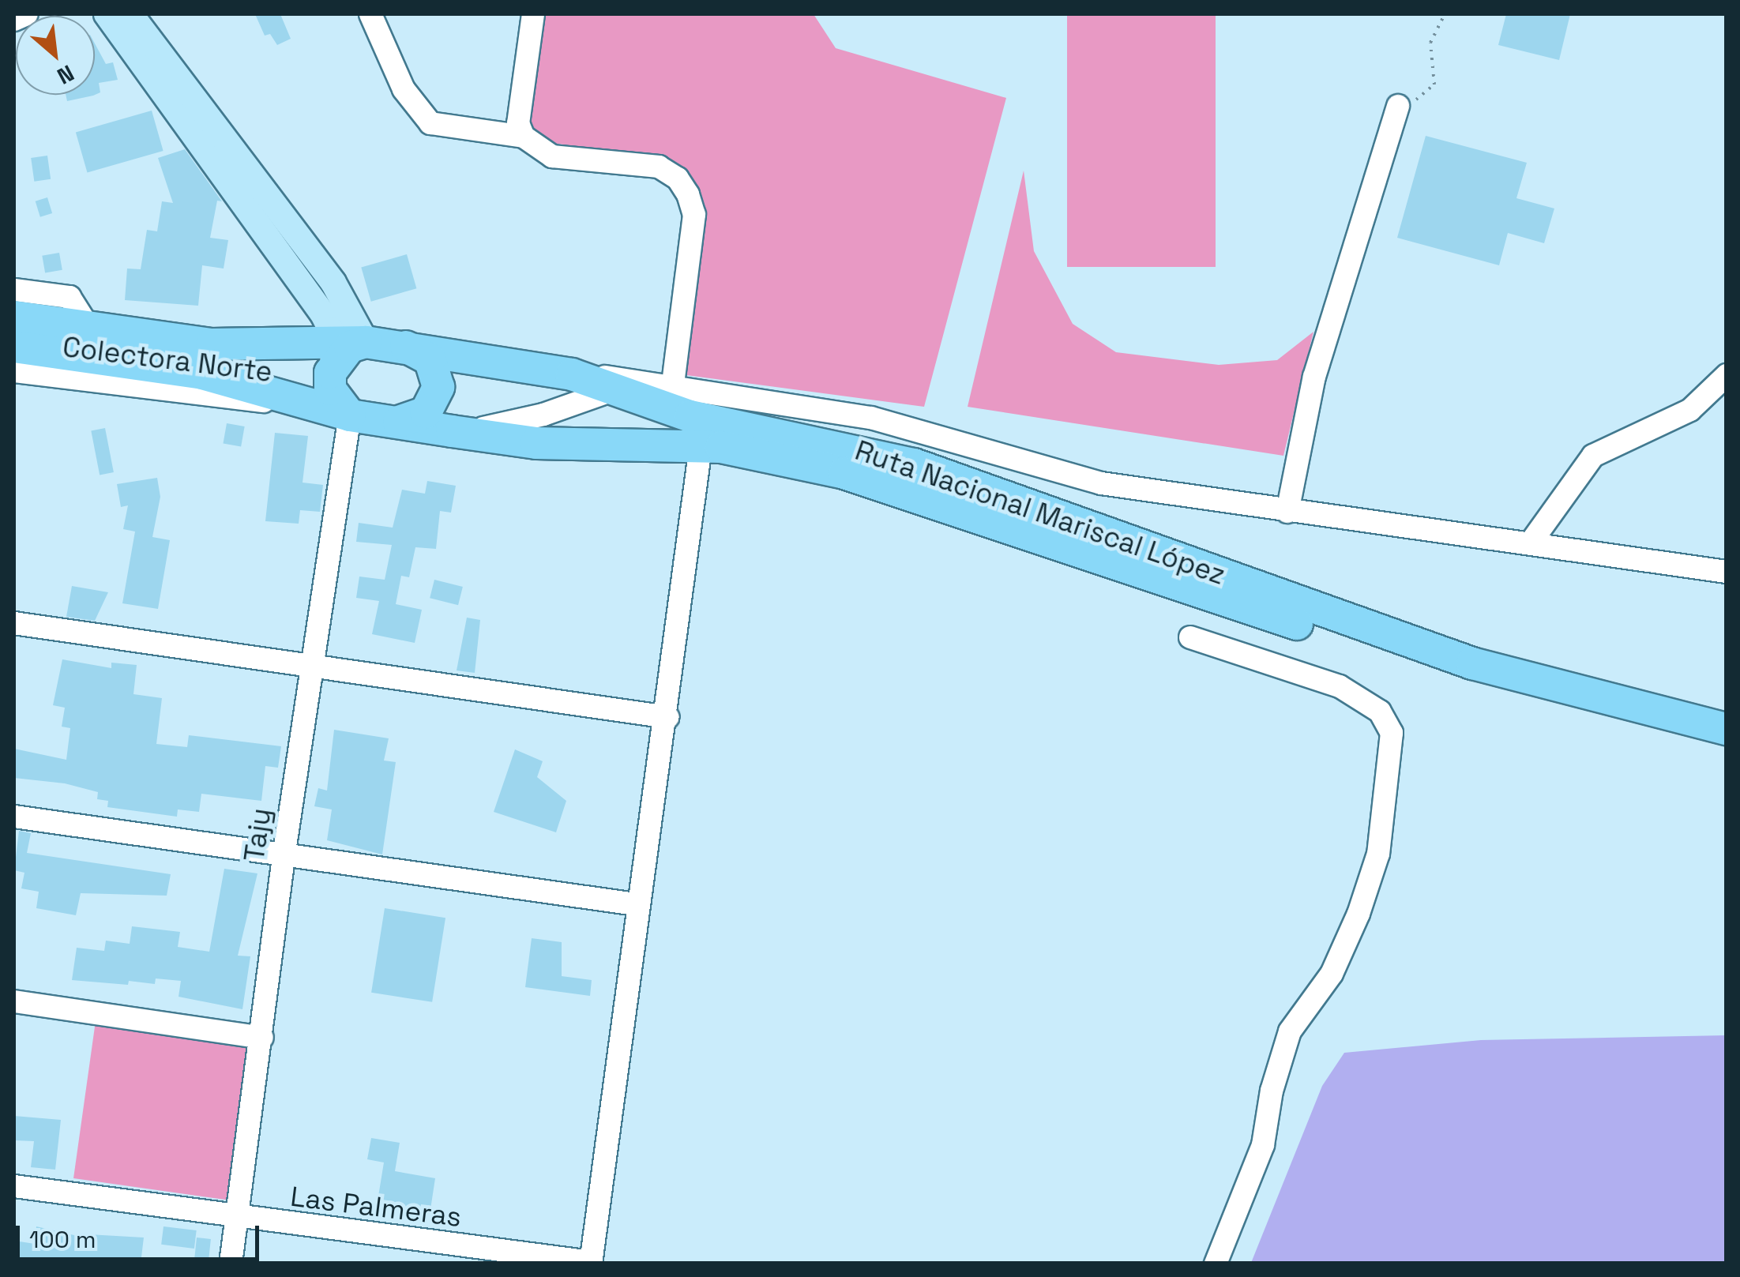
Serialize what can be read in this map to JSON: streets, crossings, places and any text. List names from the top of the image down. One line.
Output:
{"streets":{"highway":["Ruta Nacional Mariscal López"],"street":["Colectora Norte","Tajy","Las Palmeras"]},"crossings":[["Colectora Norte","Ruta Nacional Mariscal López"],["Ruta Nacional Mariscal López","Tajy"],["Tajy","Las Palmeras"]],"scale_bar":"100 m","north":"bottom right"}
